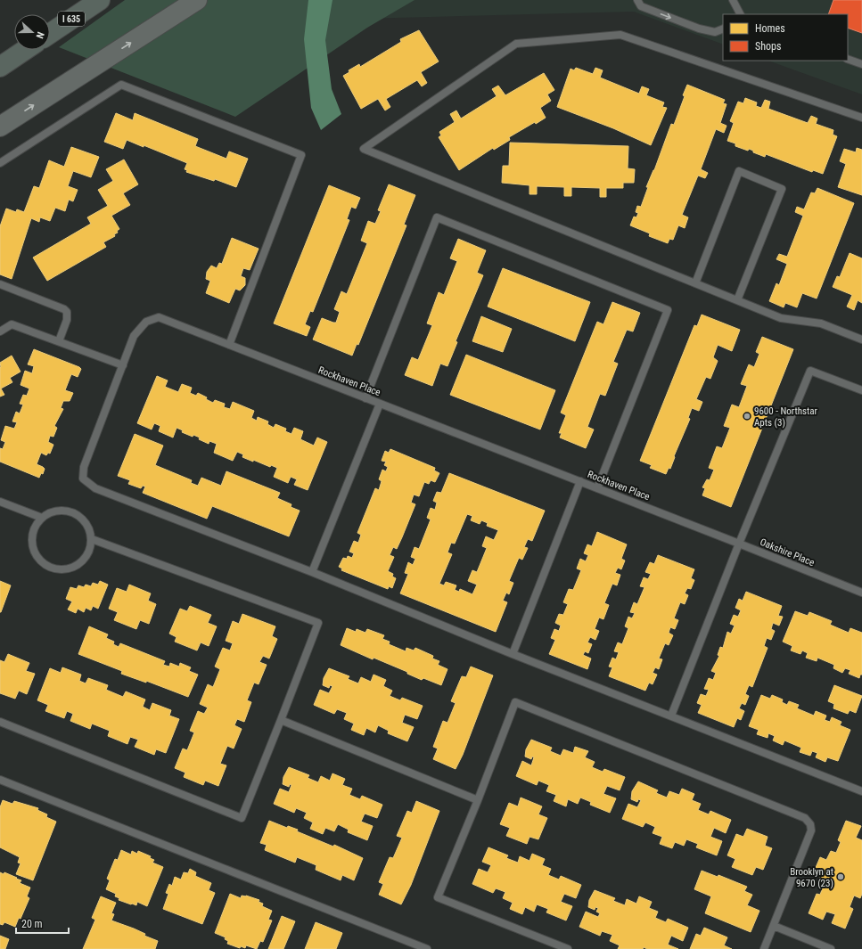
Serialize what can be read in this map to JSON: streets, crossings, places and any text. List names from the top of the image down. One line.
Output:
{"streets":{"highway":["I 635"],"lane":["Rockhaven Place","Oakshire Place"]},"crossings":[["Rockhaven Place","Oakshire Place"]],"places":["9600 - Northstar Apts (3)","Brooklyn at 9670 (23)"],"legend":["Homes","Shops"],"scale_bar":"20 m","north":"right"}
